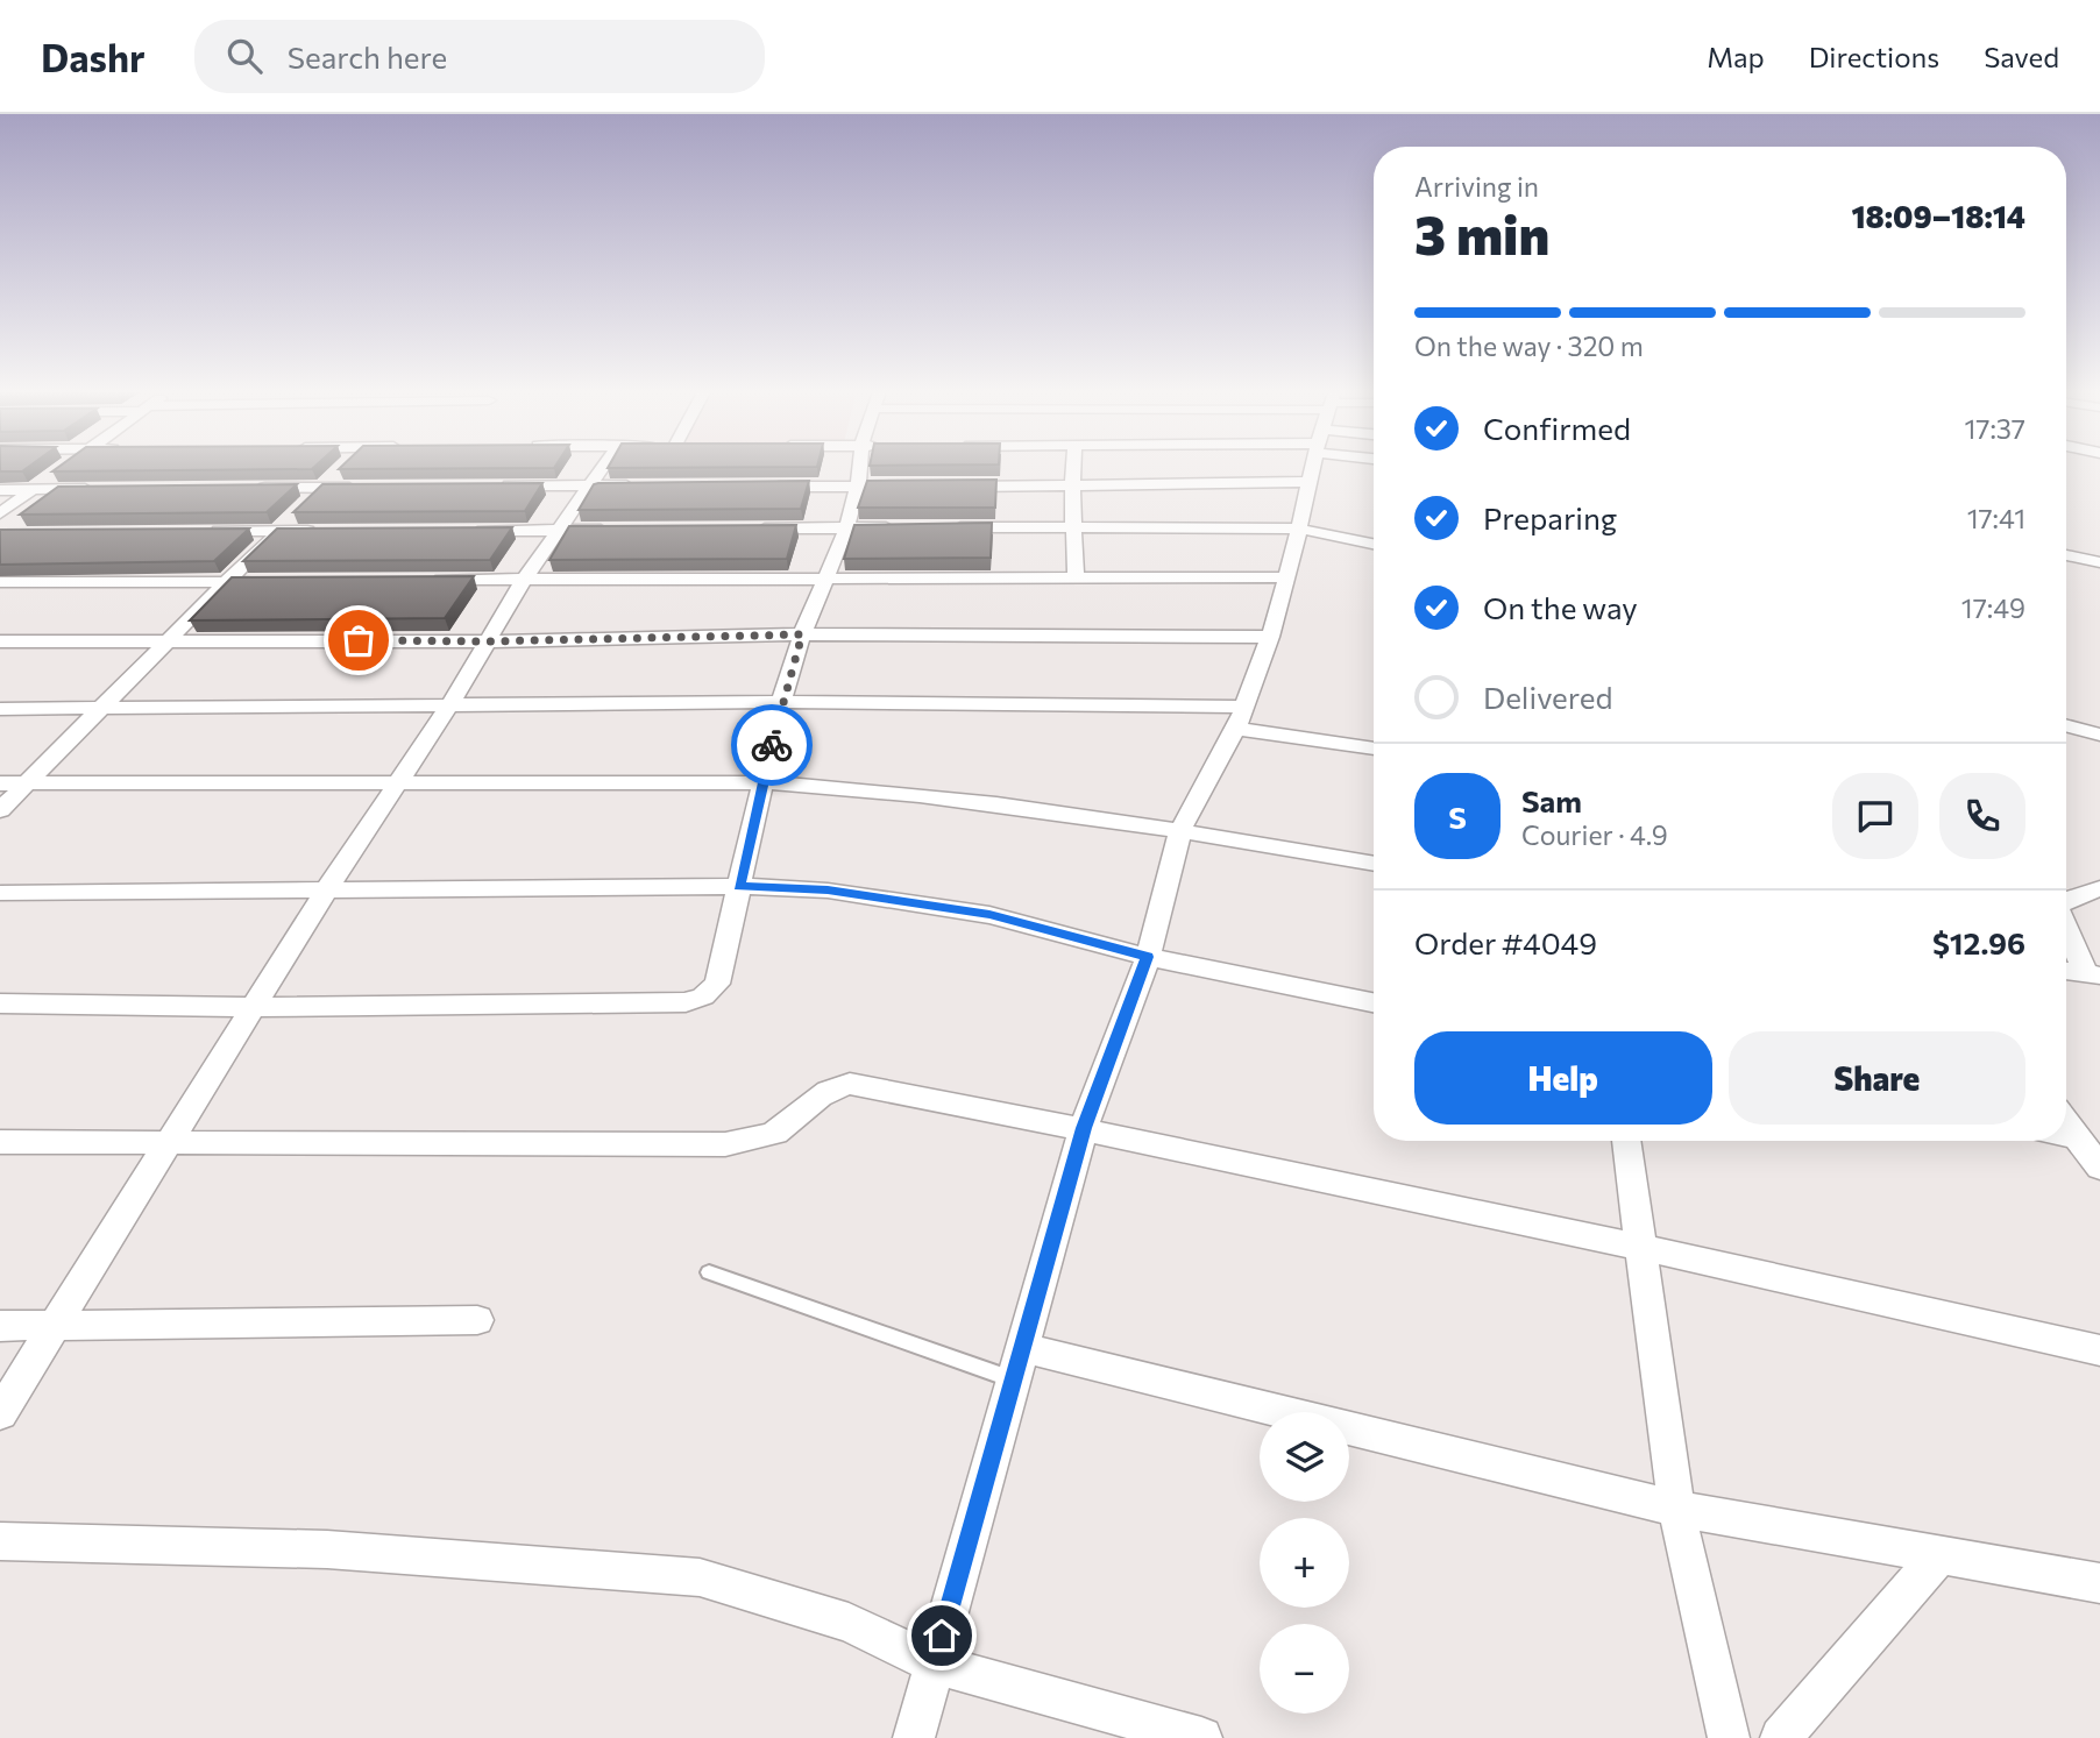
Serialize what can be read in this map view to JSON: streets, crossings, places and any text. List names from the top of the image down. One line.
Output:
{"page":{"header":"Dashr","search":"Search here","nav":["Map","Directions","Saved"],"heading":["3 min","Arriving in","18:09–18:14"],"panel":["Sam","Courier · 4.9","Order #4049","$12.96"],"bar":"On the way · 320 m","list":[["Confirmed","17:37"],["Preparing","17:41"],["On the way","17:49"],"Delivered"],"round":"S","buttons":["Help","Share"],"map_buttons":["+","−"]}}
